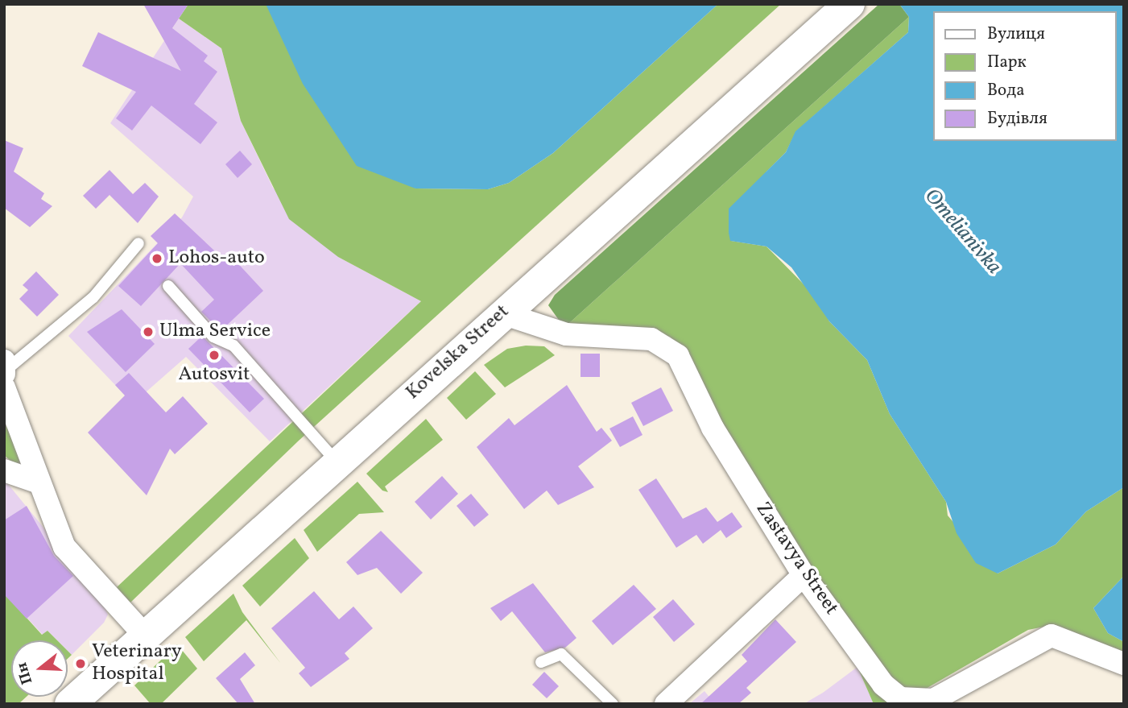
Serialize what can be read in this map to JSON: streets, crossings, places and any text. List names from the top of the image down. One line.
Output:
{"streets":{"main road":["Kovelska Street"],"street":["Zastavya Street"]},"crossings":[["Kovelska Street","Zastavya Street"]],"water":["Omelianivka"],"places":["Lohos-auto","Ulma Service","Autosvit","Veterinary Hospital"],"legend":["Вулиця","Парк","Вода","Будівля"],"north":"left"}
